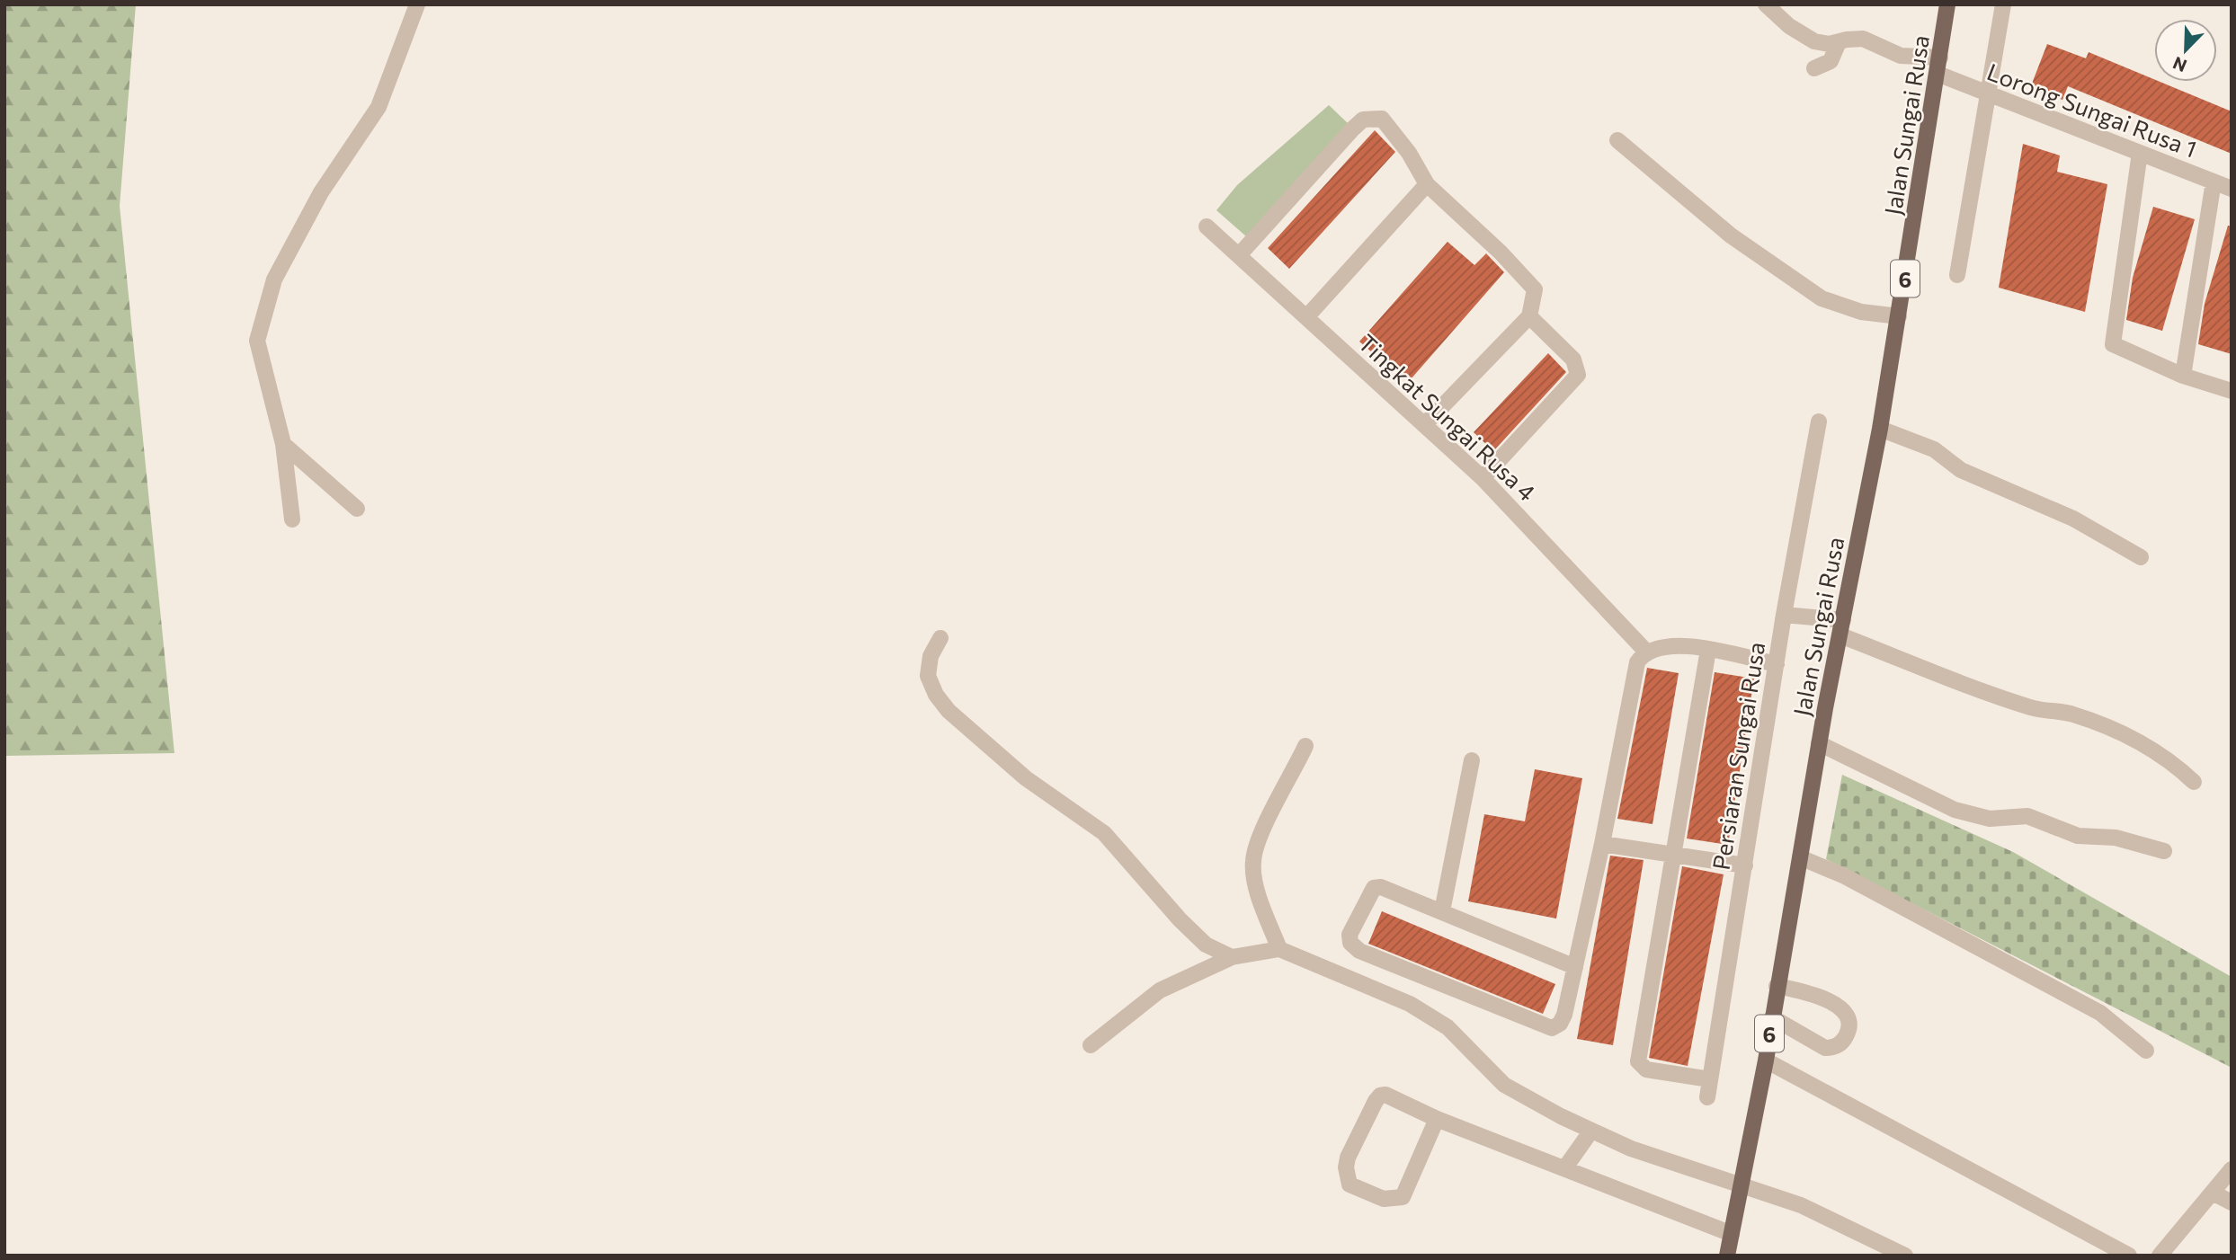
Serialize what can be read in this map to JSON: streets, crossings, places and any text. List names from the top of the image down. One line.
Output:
{"streets":{"main road":["Jalan Sungai Rusa","6"],"street":["Lorong Sungai Rusa 1","Tingkat Sungai Rusa 4","Persiaran Sungai Rusa"]},"crossings":[["Lorong Sungai Rusa 1","Jalan Sungai Rusa"]],"north":"bottom left"}
